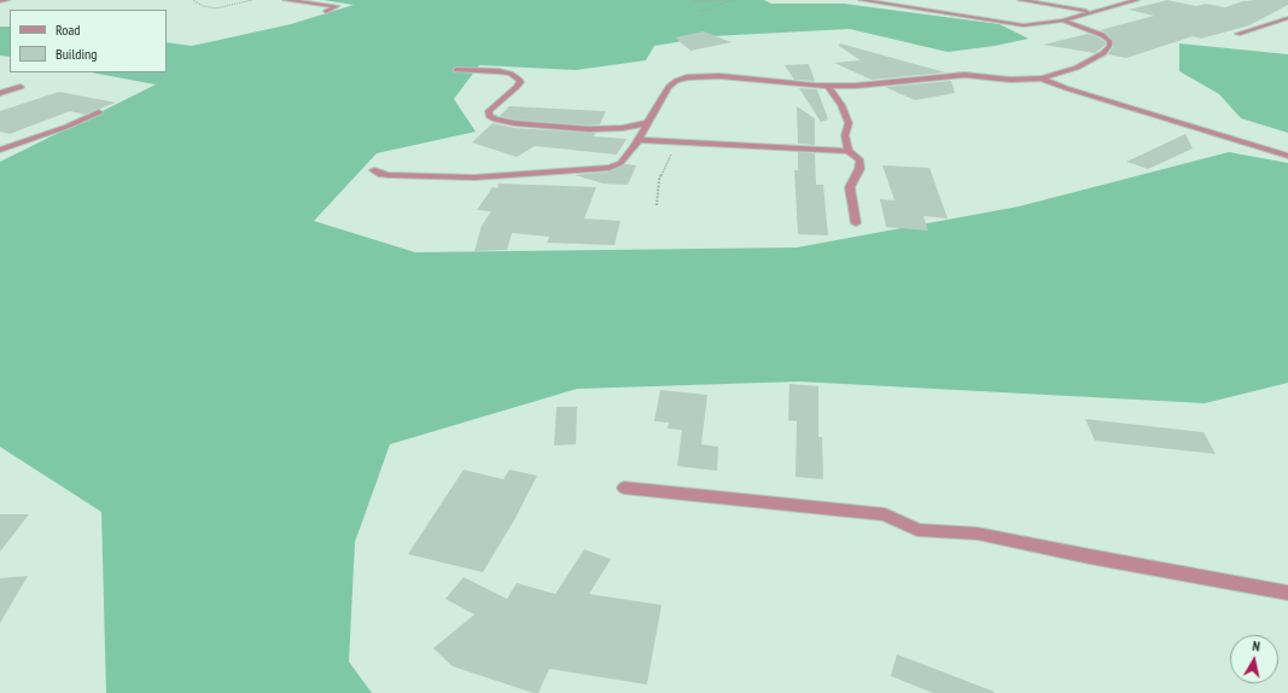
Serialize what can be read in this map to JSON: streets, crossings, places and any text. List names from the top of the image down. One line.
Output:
{"legend":["Road","Building"],"north":"top"}
